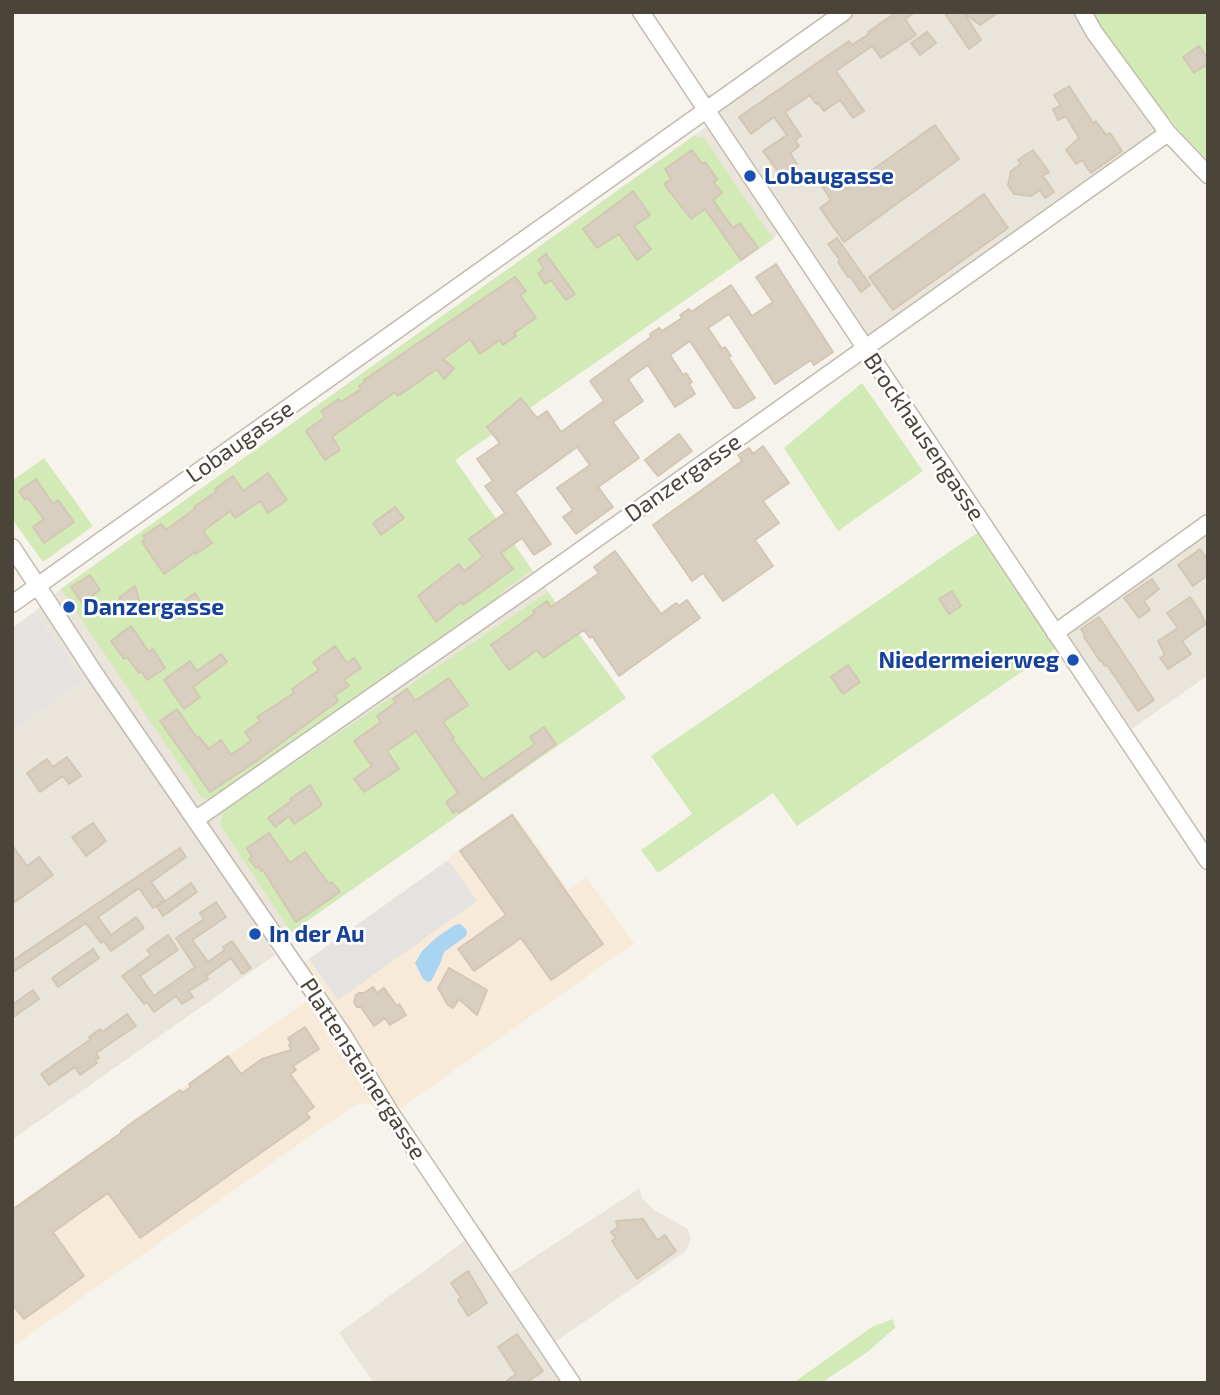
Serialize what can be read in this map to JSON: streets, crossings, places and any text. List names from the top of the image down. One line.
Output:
{"streets":{"street":["Brockhausengasse","Lobaugasse","Danzergasse","Plattensteinergasse"]},"crossings":[["Brockhausengasse","Lobaugasse"],["Brockhausengasse","Danzergasse"],["Lobaugasse","Plattensteinergasse"],["Danzergasse","Plattensteinergasse"]],"places":["Lobaugasse","Danzergasse","Niedermeierweg","In der Au"]}
